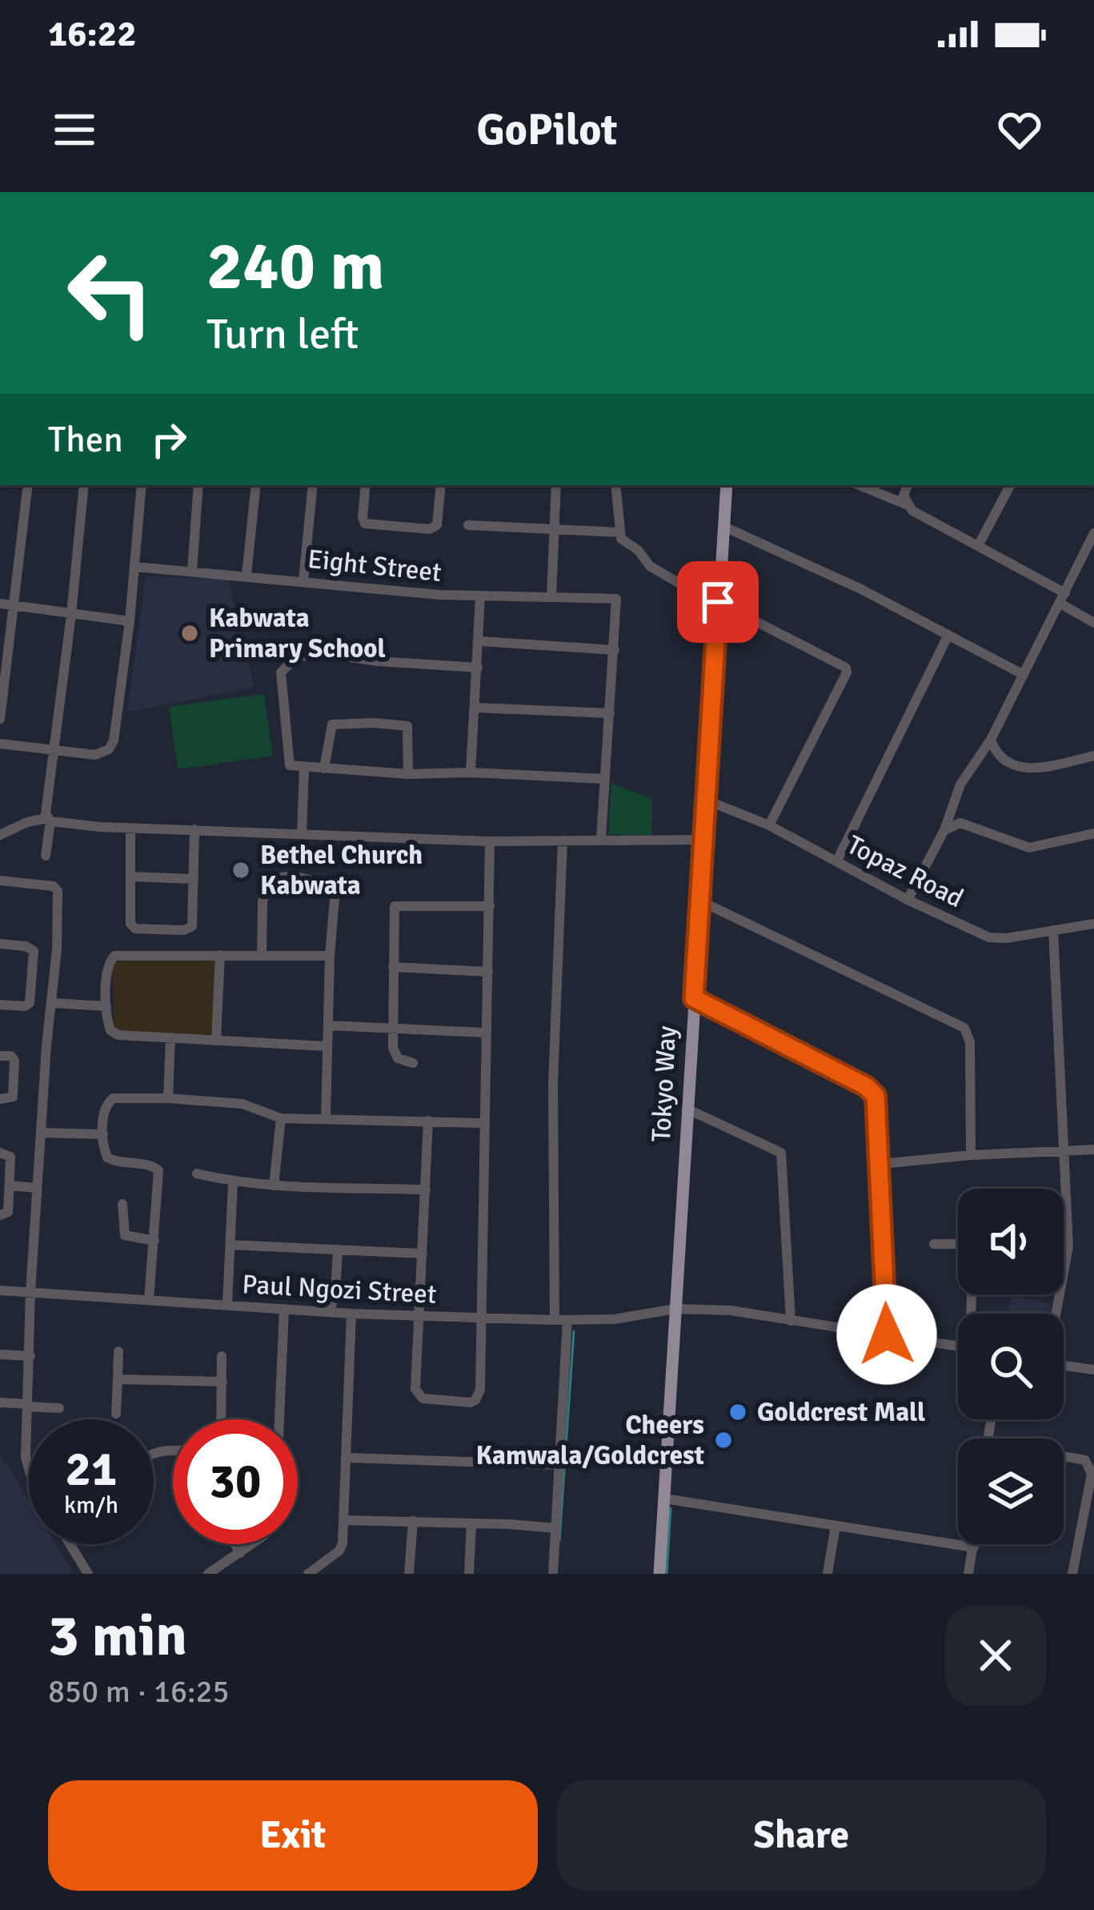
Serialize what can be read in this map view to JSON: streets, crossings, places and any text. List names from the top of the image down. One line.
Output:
{"streets":{"main road":["Tokyo Way"],"street":["Eight Street","Topaz Road","Paul Ngozi Street"]},"crossings":[["Topaz Road","Tokyo Way"],["Tokyo Way","Paul Ngozi Street"]],"places":["Kabwata Primary School","Bethel Church Kabwata","Goldcrest Mall","Cheers Kamwala/Goldcrest"],"page":{"status":"16:22","header":"GoPilot","turn":["240 m","Turn left"],"then":"Then","speed":"21 km/h","limit":"30","heading":["3 min","850 m · 16:25"],"buttons":["Exit","Share"]}}
